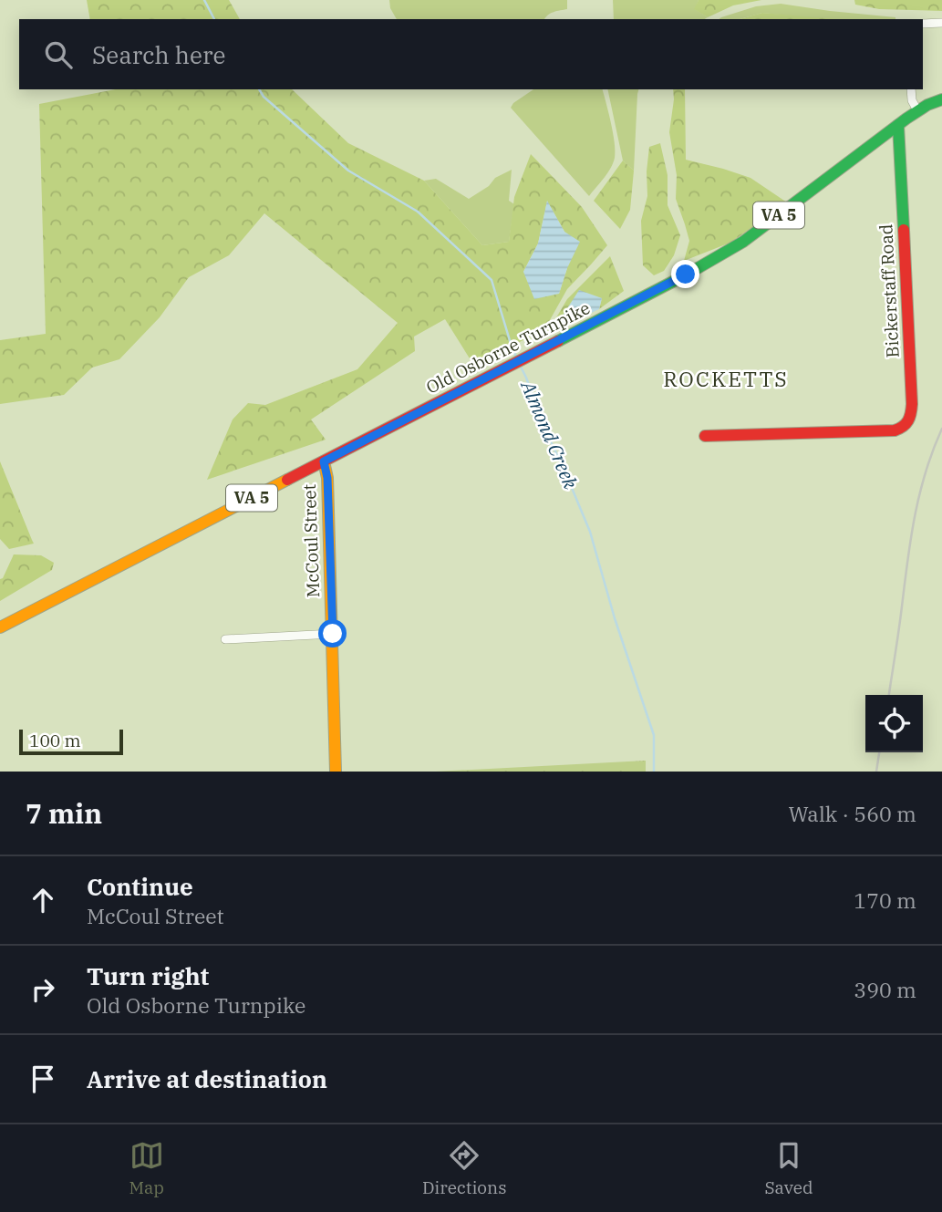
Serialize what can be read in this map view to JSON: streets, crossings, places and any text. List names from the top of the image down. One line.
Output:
{"streets":{"main road":["VA 5","Bickerstaff Road","Old Osborne Turnpike","McCoul Street"]},"crossings":[["Bickerstaff Road","Old Osborne Turnpike"],["Old Osborne Turnpike","McCoul Street"]],"districts":["ROCKETTS"],"water":["Almond Creek"],"scale_bar":"100 m","page":{"search":"Search here","scale":"100 m","heading":["7 min","Walk · 560 m"],"list":[["Continue","McCoul Street","170 m"],["Turn right","Old Osborne Turnpike","390 m"],"Arrive at destination"],"nav":["Map","Directions","Saved"]}}
